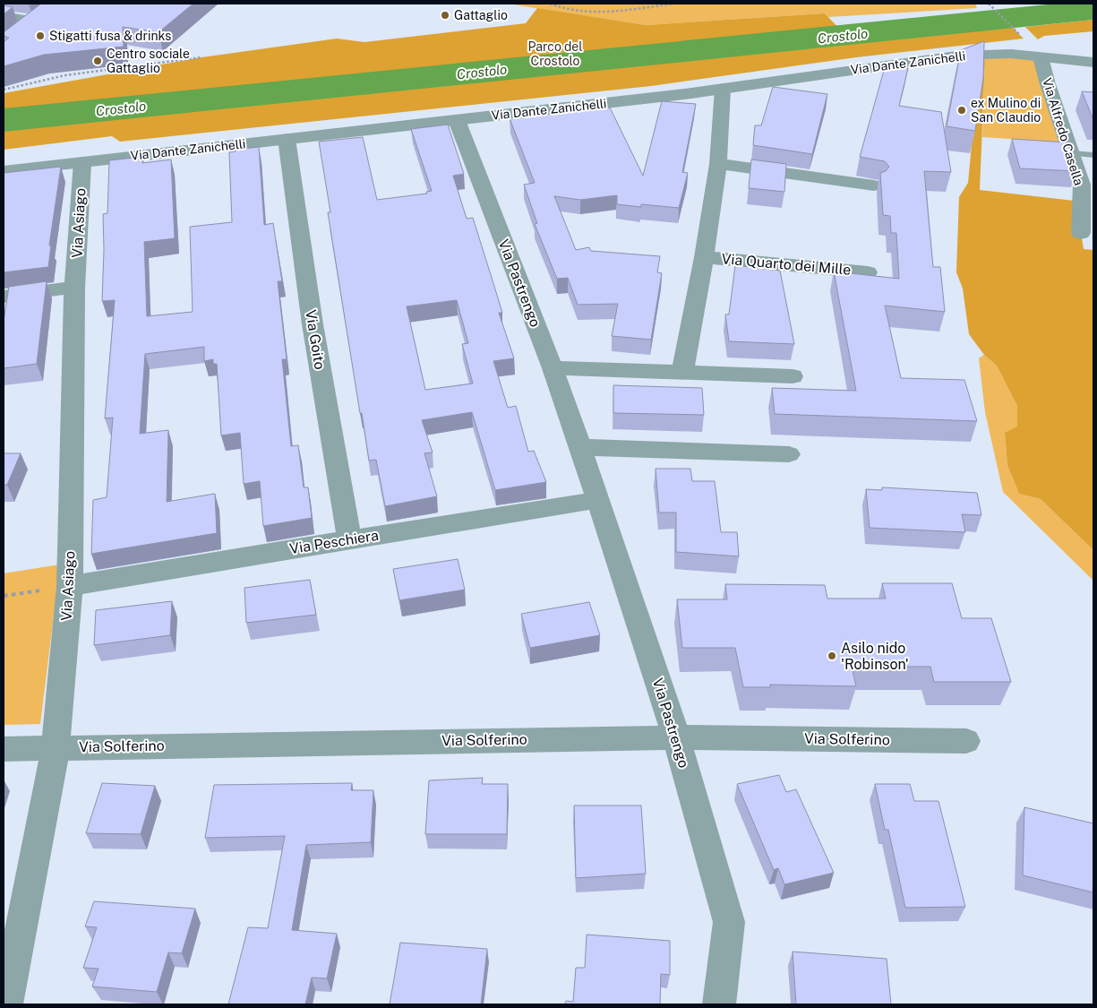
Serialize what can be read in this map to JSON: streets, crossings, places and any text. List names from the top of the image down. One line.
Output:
{"streets":{"street":["Via Dante Zanichelli","Via Alfredo Casella","Via Asiago","Via Quarto dei Mille","Via Pastrengo","Via Goito","Via Peschiera","Via Solferino"]},"crossings":[["Via Dante Zanichelli","Via Alfredo Casella"],["Via Dante Zanichelli","Via Asiago"],["Via Dante Zanichelli","Via Quarto dei Mille"],["Via Dante Zanichelli","Via Pastrengo"],["Via Dante Zanichelli","Via Goito"],["Via Asiago","Via Peschiera"],["Via Asiago","Via Solferino"],["Via Pastrengo","Via Peschiera"],["Via Pastrengo","Via Solferino"],["Via Goito","Via Peschiera"]],"water":["Crostolo"],"parks":["Parco del Crostolo"],"places":["Gattaglio","Stigatti fusa & drinks","Centro sociale Gattaglio","ex Mulino di San Claudio","Asilo nido 'Robinson'"]}
